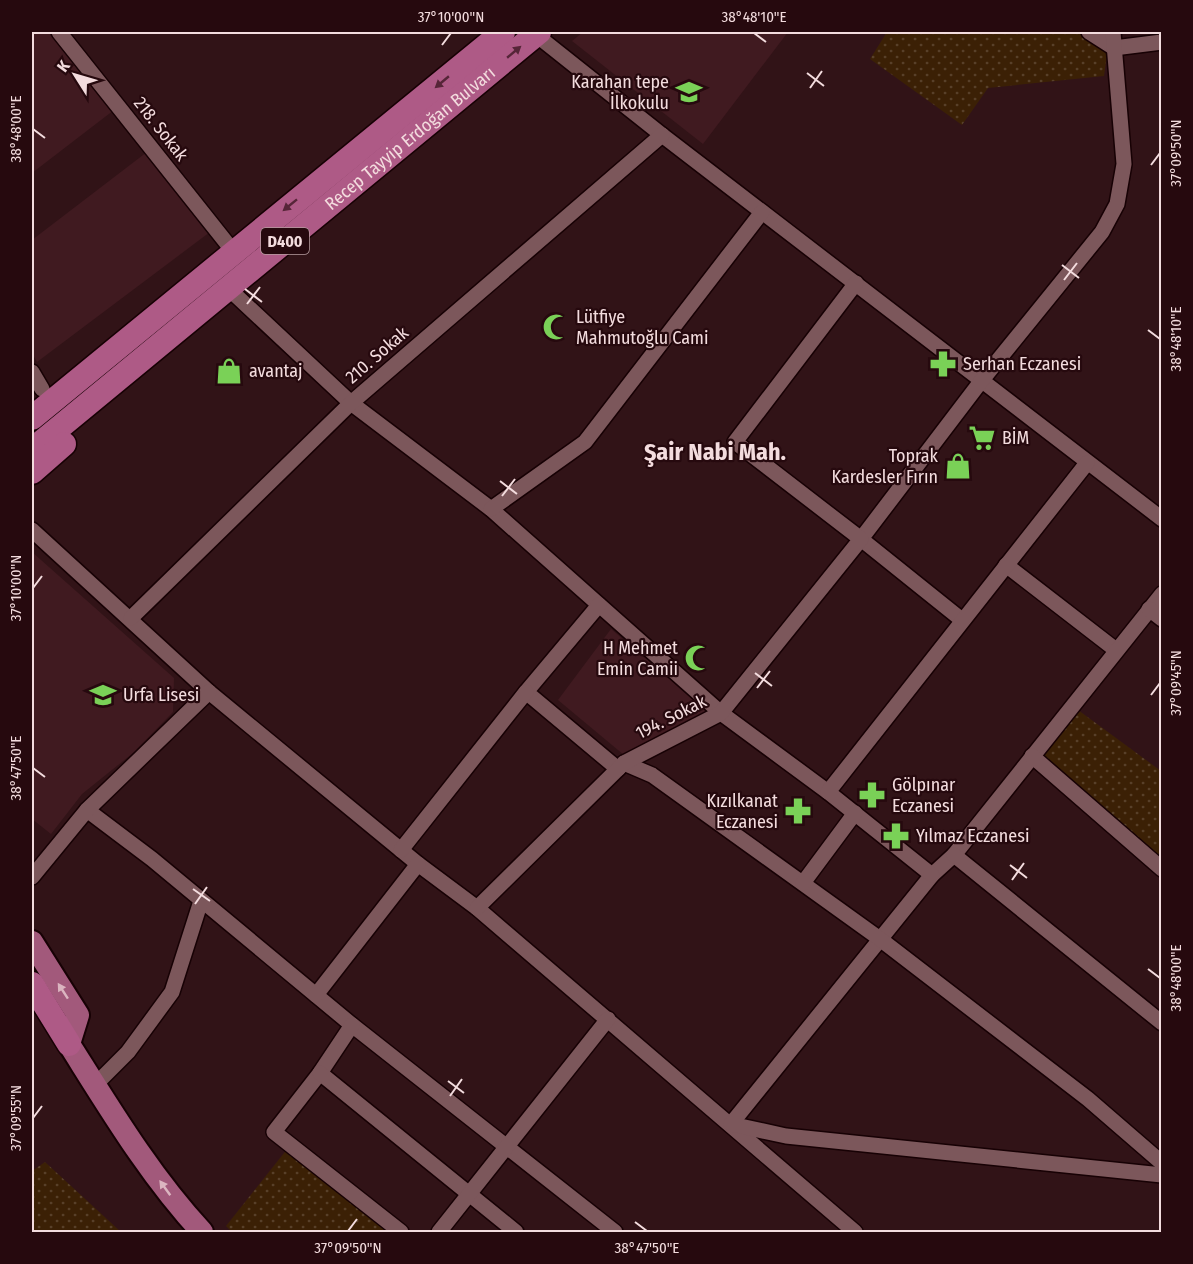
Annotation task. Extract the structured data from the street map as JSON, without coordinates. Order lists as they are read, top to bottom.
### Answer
{
  "streets": {
    "highway": ["Recep Tayyip Erdoğan Bulvarı", "D400"],
    "street": ["218. Sokak", "210. Sokak", "194. Sokak"]
  },
  "crossings": [
    ["218. Sokak", "Recep Tayyip Erdoğan Bulvarı"]
  ],
  "districts": ["Şair Nabi Mah."],
  "places": {
    "school or university": ["Karahan tepe İlkokulu", "Urfa Lisesi"],
    "mosque": ["Lütfiye Mahmutoğlu Cami", "H Mehmet Emin Camii"],
    "pharmacy": [
      "Serhan Eczanesi",
      "Gölpınar Eczanesi",
      "Kızılkanat Eczanesi",
      "Yılmaz Eczanesi"
    ],
    "shop": ["avantaj", "Toprak Kardesler Fırın"],
    "supermarket": ["BİM"]
  },
  "north": "top left",
  "coordinates": [
    "37°10'00\"N",
    "38°48'10\"E",
    "38°48'00\"E",
    "37°09'50\"N",
    "37°09'45\"N",
    "38°47'50\"E",
    "37°09'55\"N"
  ]
}
